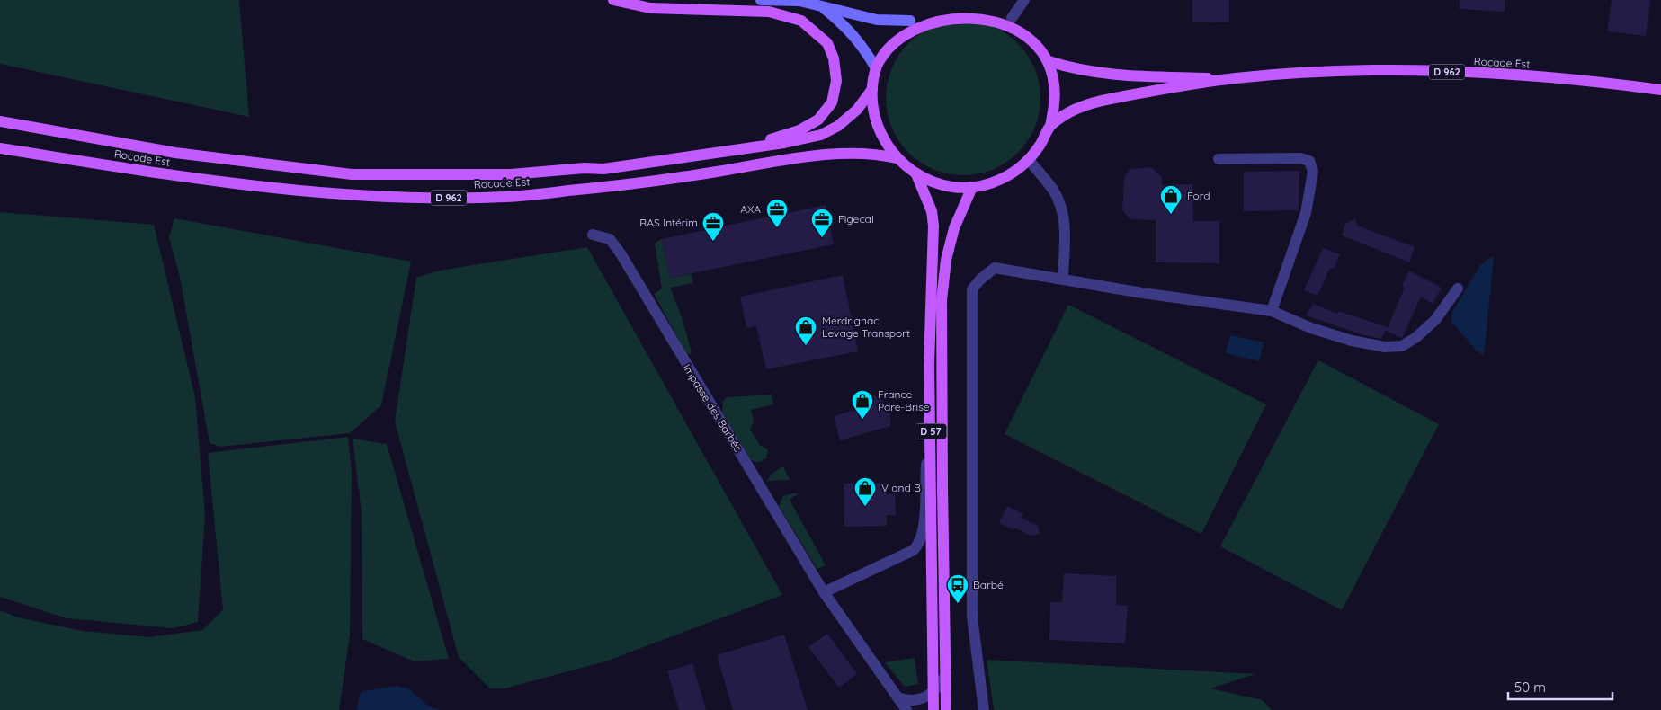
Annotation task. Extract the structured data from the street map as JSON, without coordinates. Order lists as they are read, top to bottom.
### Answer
{
  "streets": {
    "main road": ["Rocade Est", "D 962", "D 57"],
    "street": ["Impasse des Barbés"]
  },
  "crossings": [
    ["Rocade Est", "D 962"]
  ],
  "places": {
    "shop": [
      "Ford",
      "Merdrignac Levage Transport",
      "France Pare-Brise",
      "V and B"
    ],
    "office": ["AXA", "Figecal", "RAS Intérim"],
    "bus stop": ["Barbé"]
  },
  "scale_bar": "50 m"
}
